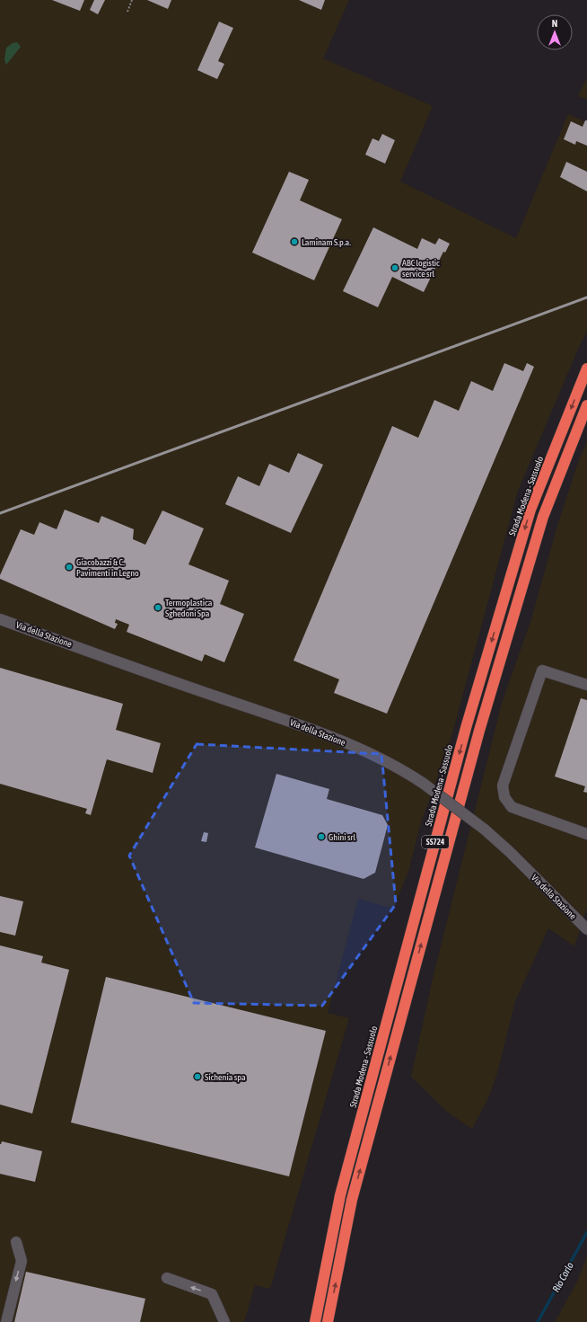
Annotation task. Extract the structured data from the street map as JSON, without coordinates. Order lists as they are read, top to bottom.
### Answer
{
  "streets": {
    "highway": ["Strada Modena - Sassuolo", "SS724"],
    "street": ["Via della Stazione"]
  },
  "water": ["Rio Corlo"],
  "places": [
    "Laminam S.p.a.",
    "ABC logistic service srl",
    "Giacobazzi & C. Pavimenti in Legno",
    "Termoplastica Sghedoni Spa",
    "Ghini srl",
    "Sichenia spa"
  ],
  "north": "top"
}
